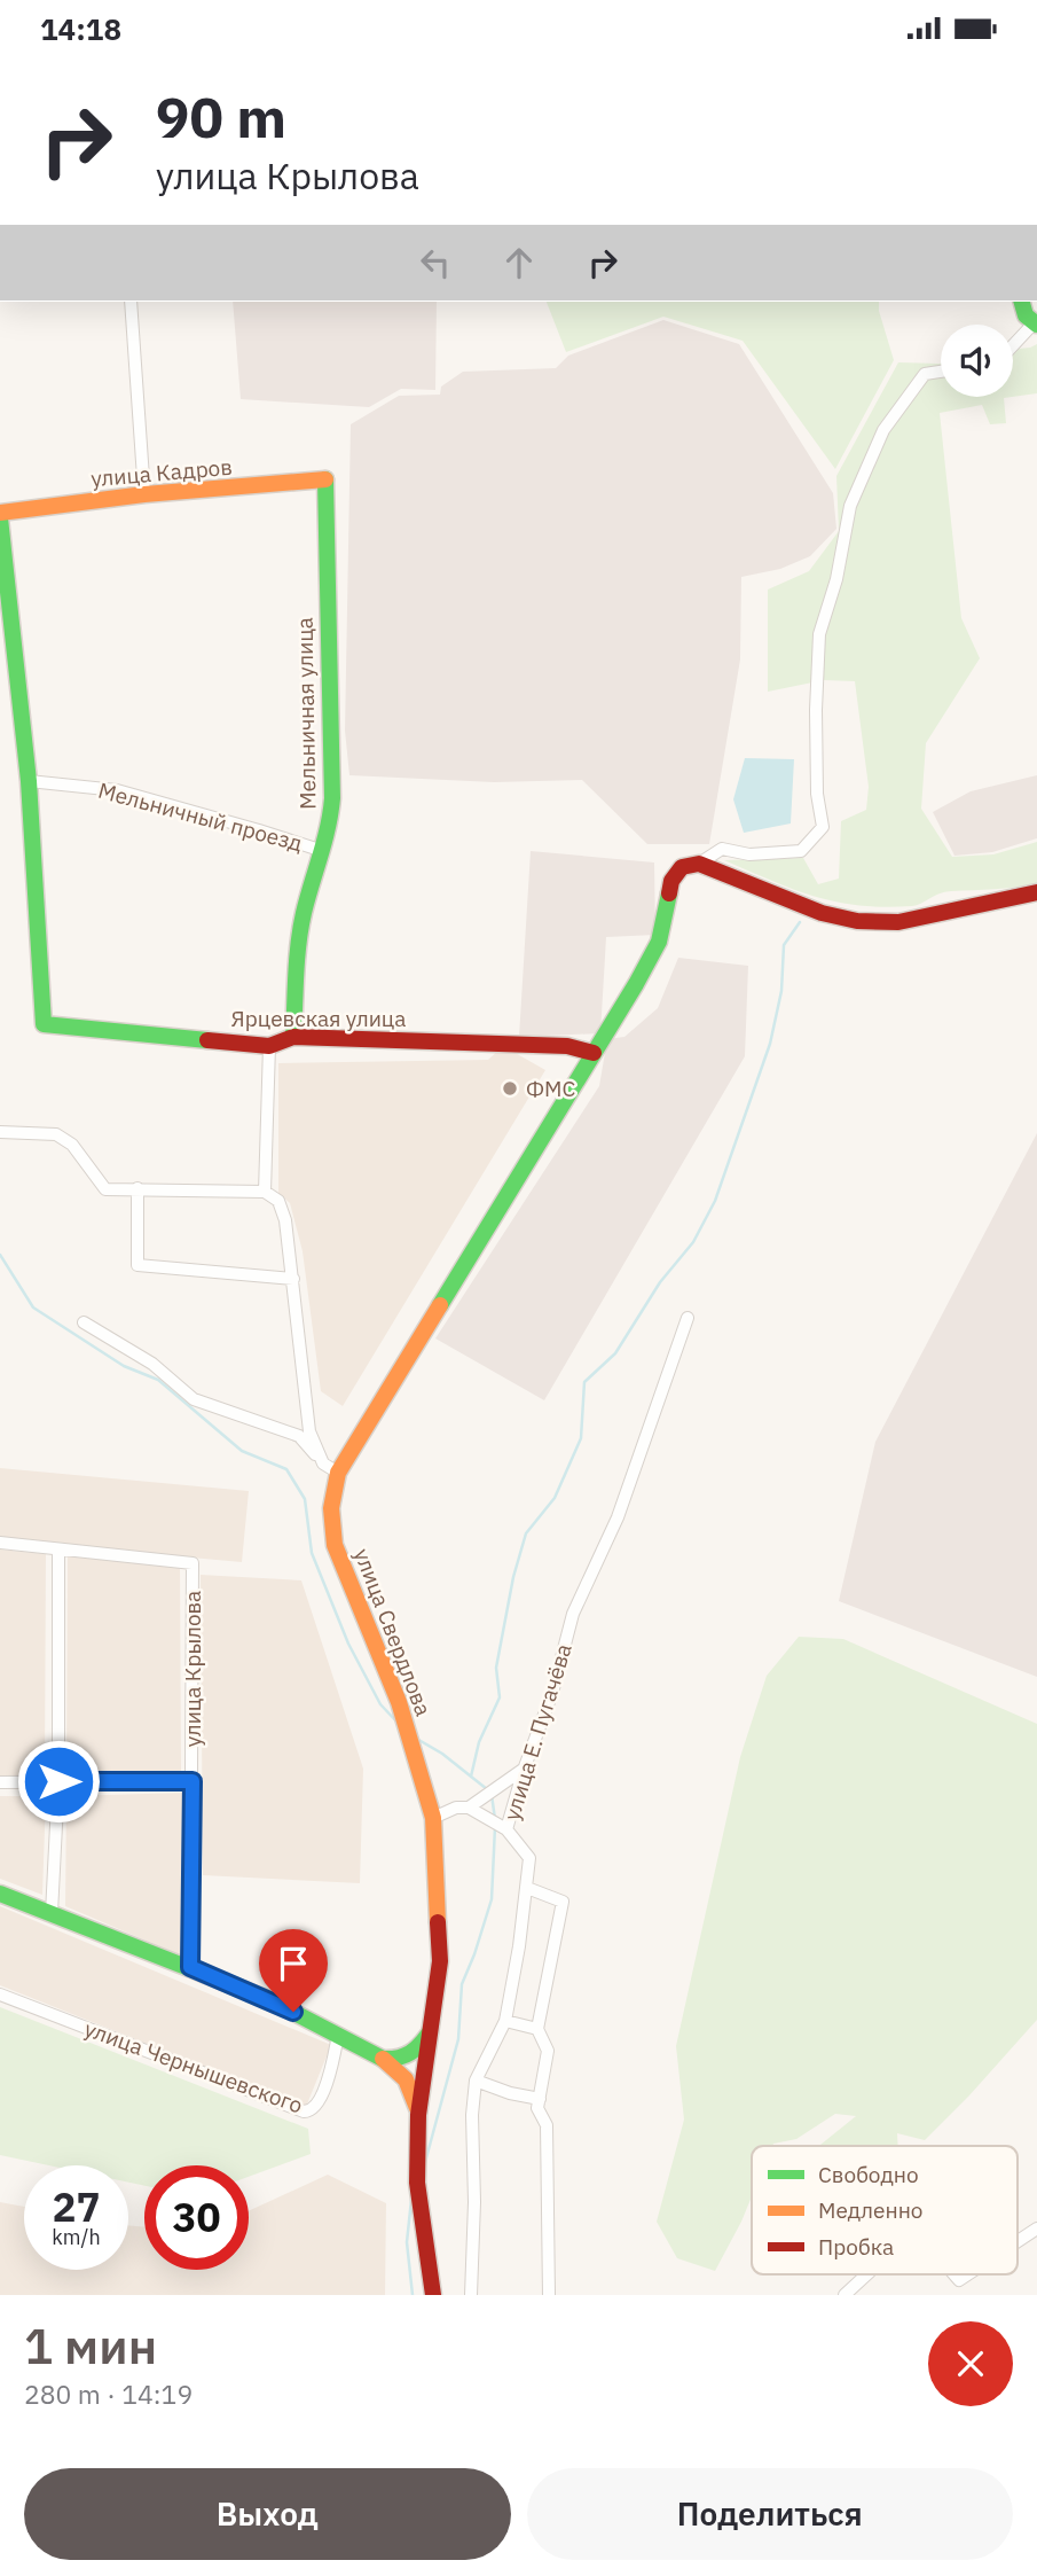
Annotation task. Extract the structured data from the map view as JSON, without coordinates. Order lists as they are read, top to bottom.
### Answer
{
  "streets": {
    "street": [
      "улица Кадров",
      "Мельничная улица",
      "Мельничный проезд",
      "Ярцевская улица",
      "улица Свердлова",
      "улица Крылова",
      "улица Е. Пугачёва",
      "улица Чернышевского"
    ]
  },
  "crossings": [
    ["улица Кадров", "Мельничная улица"],
    ["Мельничная улица", "Мельничный проезд"],
    ["Мельничная улица", "Ярцевская улица"],
    ["Мельничный проезд", "Ярцевская улица"],
    ["Ярцевская улица", "улица Свердлова"]
  ],
  "places": ["ФМС"],
  "legend": ["Свободно", "Медленно", "Пробка"],
  "page": {
    "status": "14:18",
    "turn": ["90 m", "улица Крылова"],
    "speed": "27 km/h",
    "limit": "30",
    "heading": ["1 мин", "280 m · 14:19"],
    "buttons": ["Выход", "Поделиться"]
  }
}
